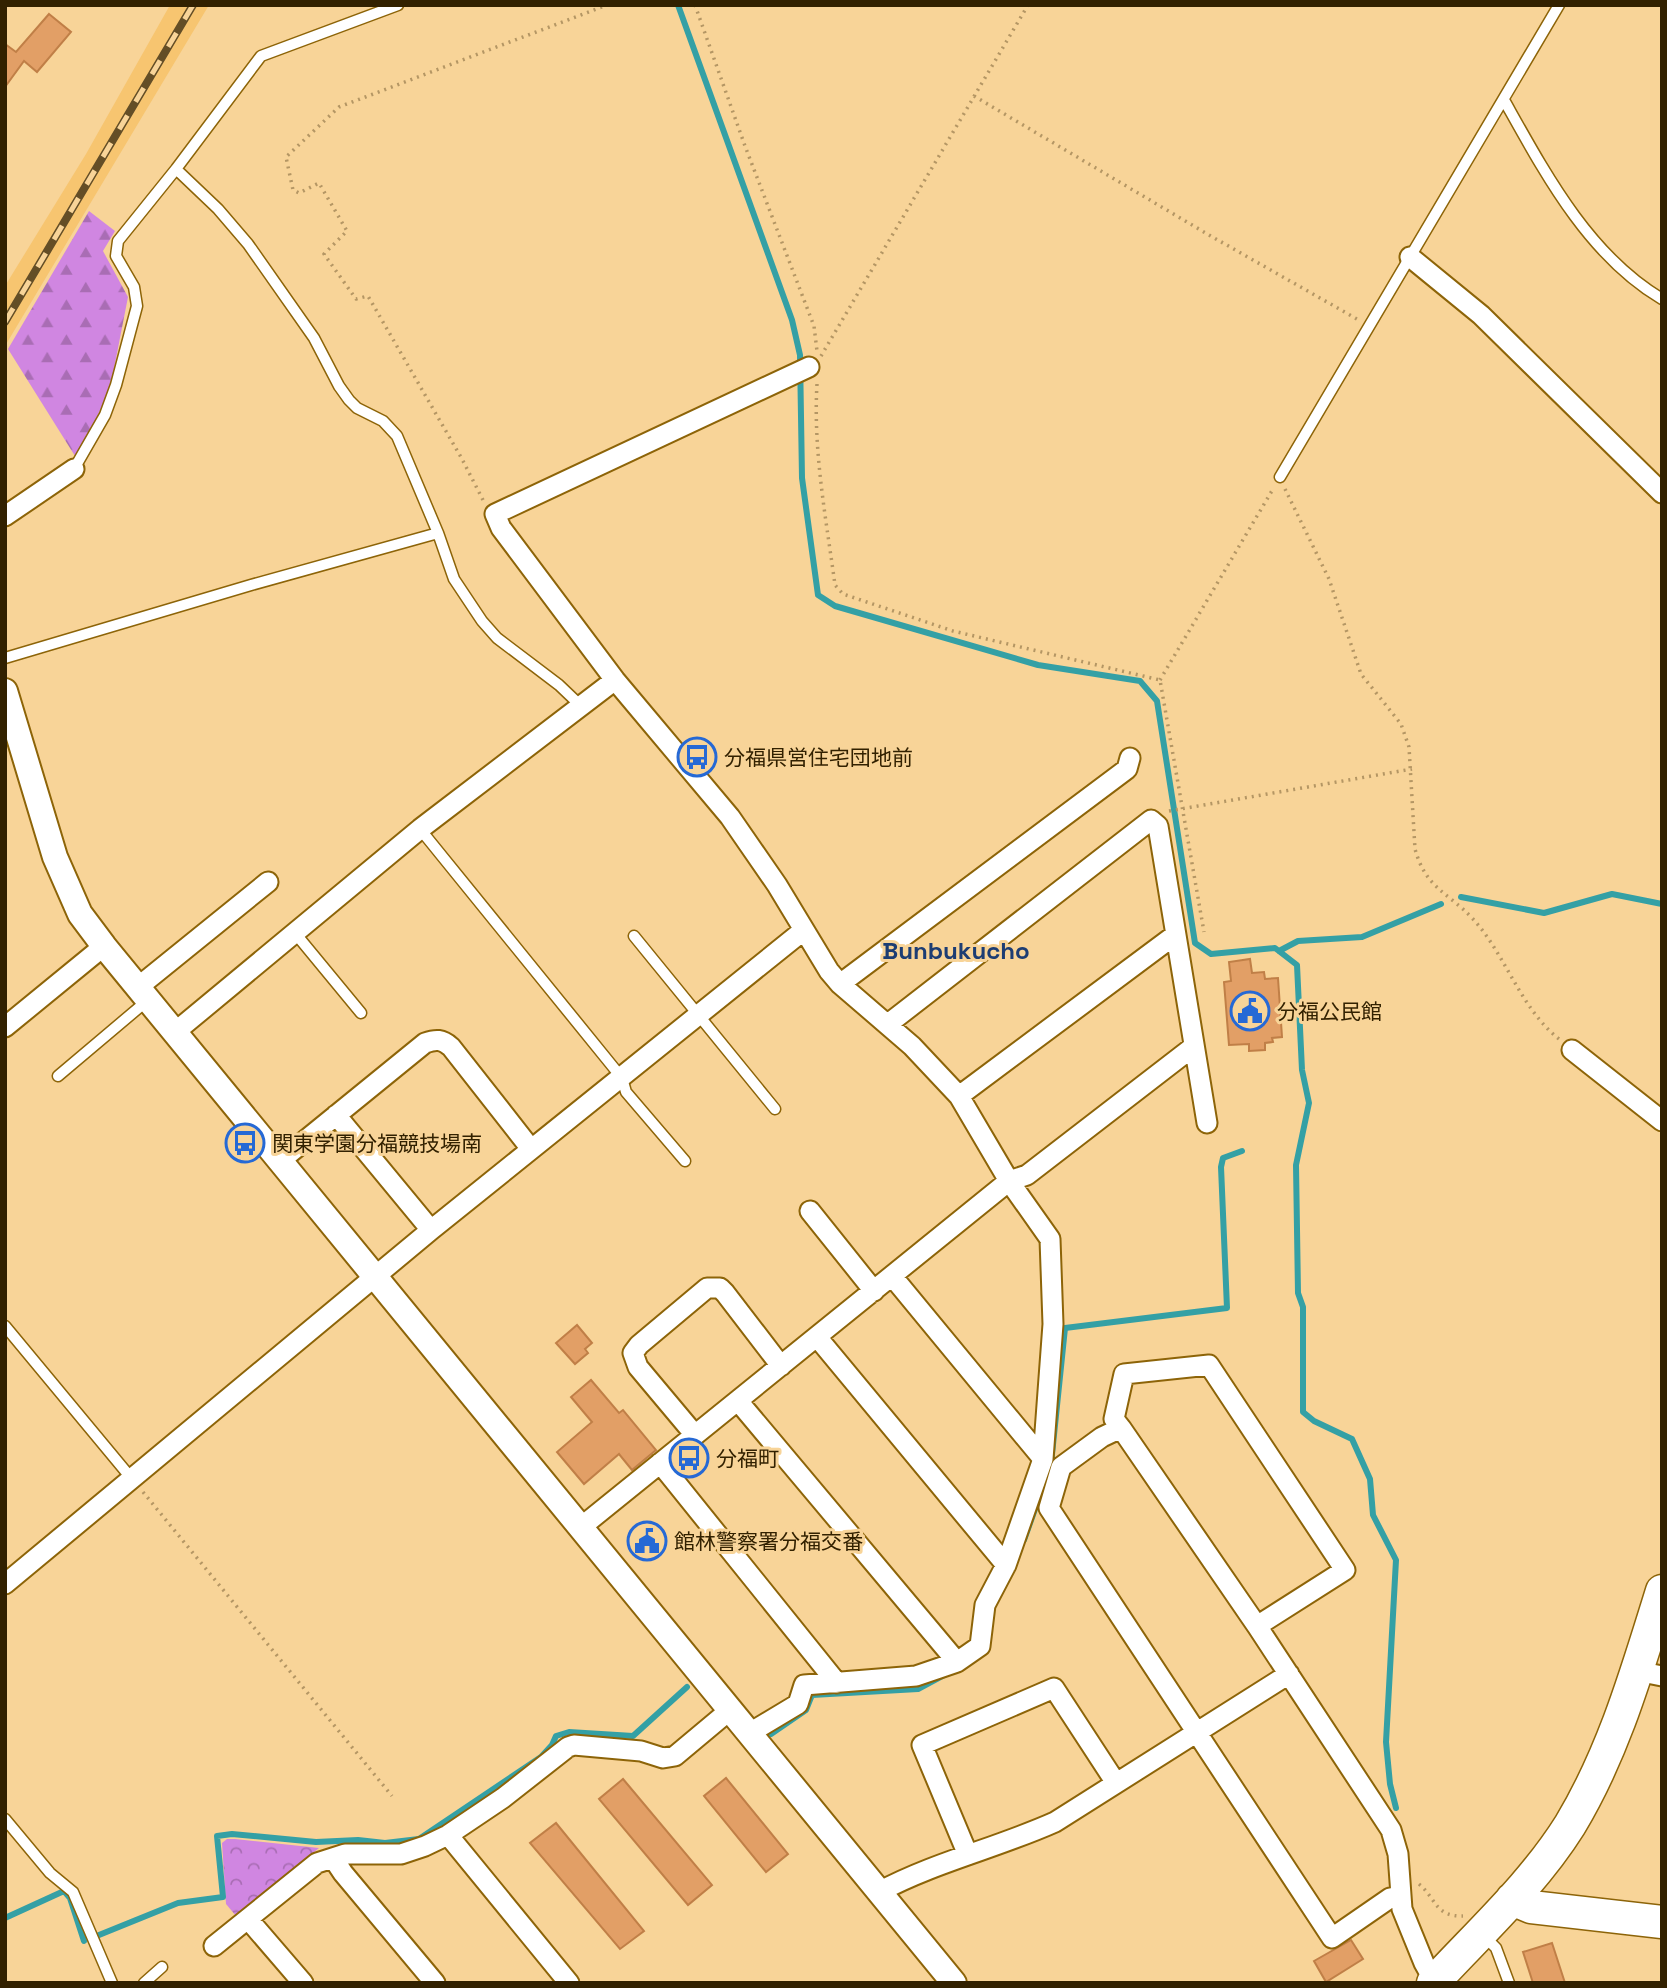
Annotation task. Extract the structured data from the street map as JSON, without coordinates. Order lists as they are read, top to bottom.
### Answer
{
  "districts": ["Bunbukucho"],
  "places": {
    "bus stop": ["分福県営住宅団地前", "関東学園分福競技場南", "分福町"],
    "public building": ["分福公民館", "館林警察署分福交番"]
  }
}
